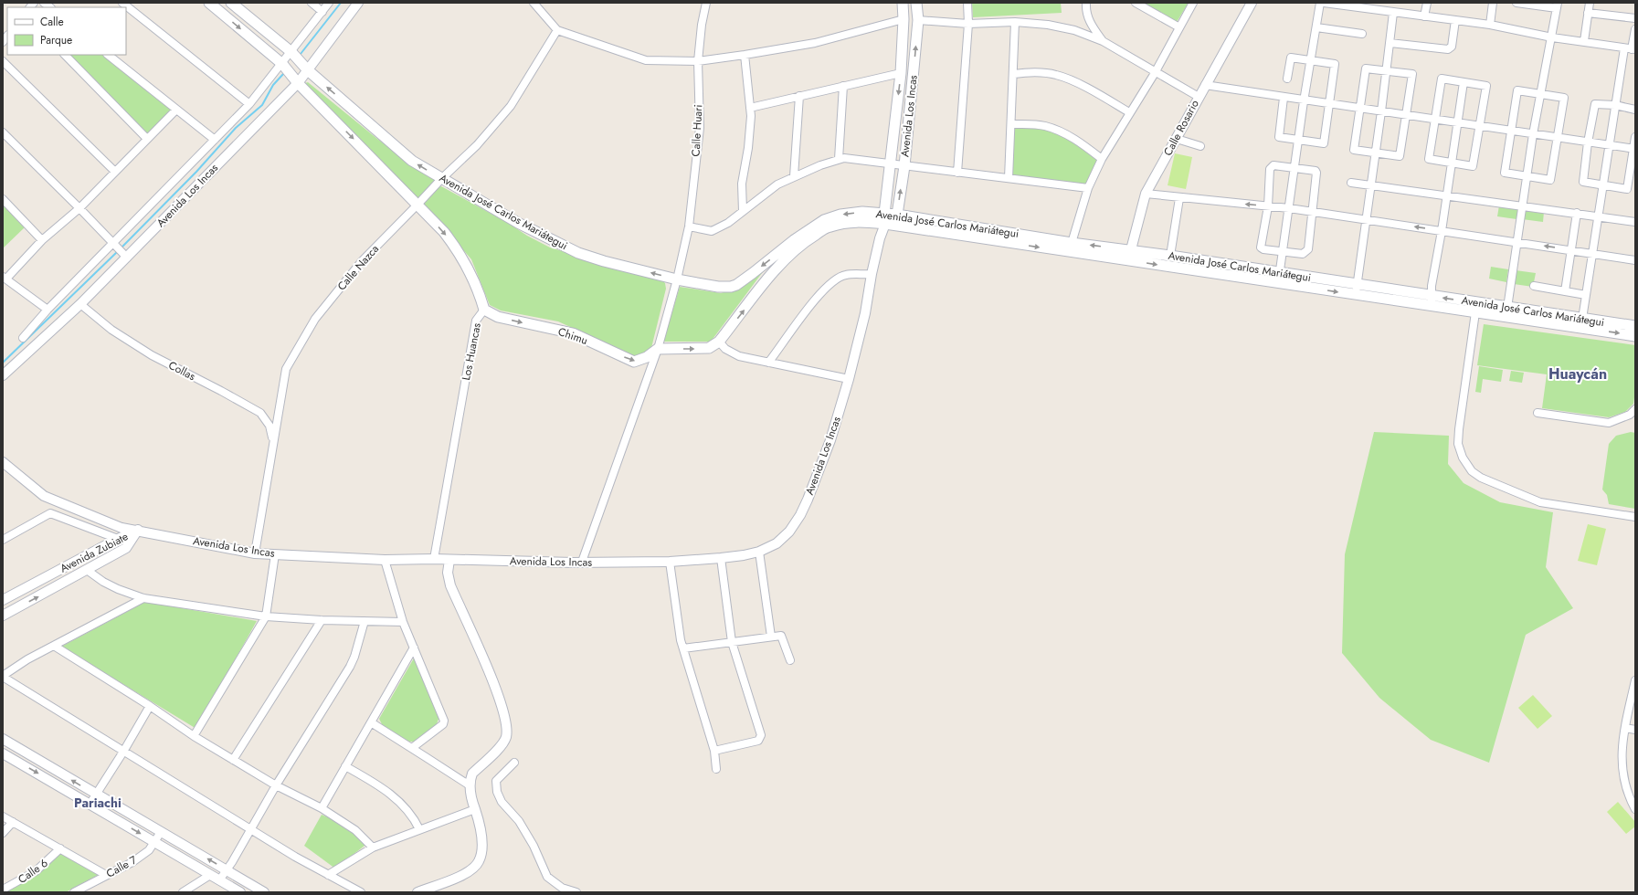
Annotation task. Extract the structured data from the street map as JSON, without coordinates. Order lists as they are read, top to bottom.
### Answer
{
  "streets": {
    "main road": [
      "Avenida Los Incas",
      "Avenida José Carlos Mariátegui",
      "Chimu",
      "Los Huancas"
    ],
    "street": [
      "Calle Rosario",
      "Calle Huari",
      "Calle Nazca",
      "Collas",
      "Avenida Zubiate",
      "Calle 7",
      "Calle 6"
    ]
  },
  "crossings": [
    ["Avenida Los Incas", "Calle Huari"],
    ["Avenida Los Incas", "Avenida José Carlos Mariátegui"],
    ["Avenida Los Incas", "Calle Nazca"],
    ["Avenida Los Incas", "Los Huancas"],
    ["Avenida Los Incas", "Collas"],
    ["Avenida Los Incas", "Avenida Zubiate"],
    ["Calle Rosario", "Avenida José Carlos Mariátegui"],
    ["Calle Huari", "Avenida José Carlos Mariátegui"],
    ["Calle Huari", "Chimu"],
    ["Avenida José Carlos Mariátegui", "Calle Nazca"],
    ["Calle Nazca", "Los Huancas"],
    ["Calle Nazca", "Collas"],
    ["Chimu", "Los Huancas"]
  ],
  "one_way": ["Chimu", "Los Huancas"],
  "districts": ["Huaycán", "Pariachi"],
  "legend": ["Calle", "Parque"]
}
